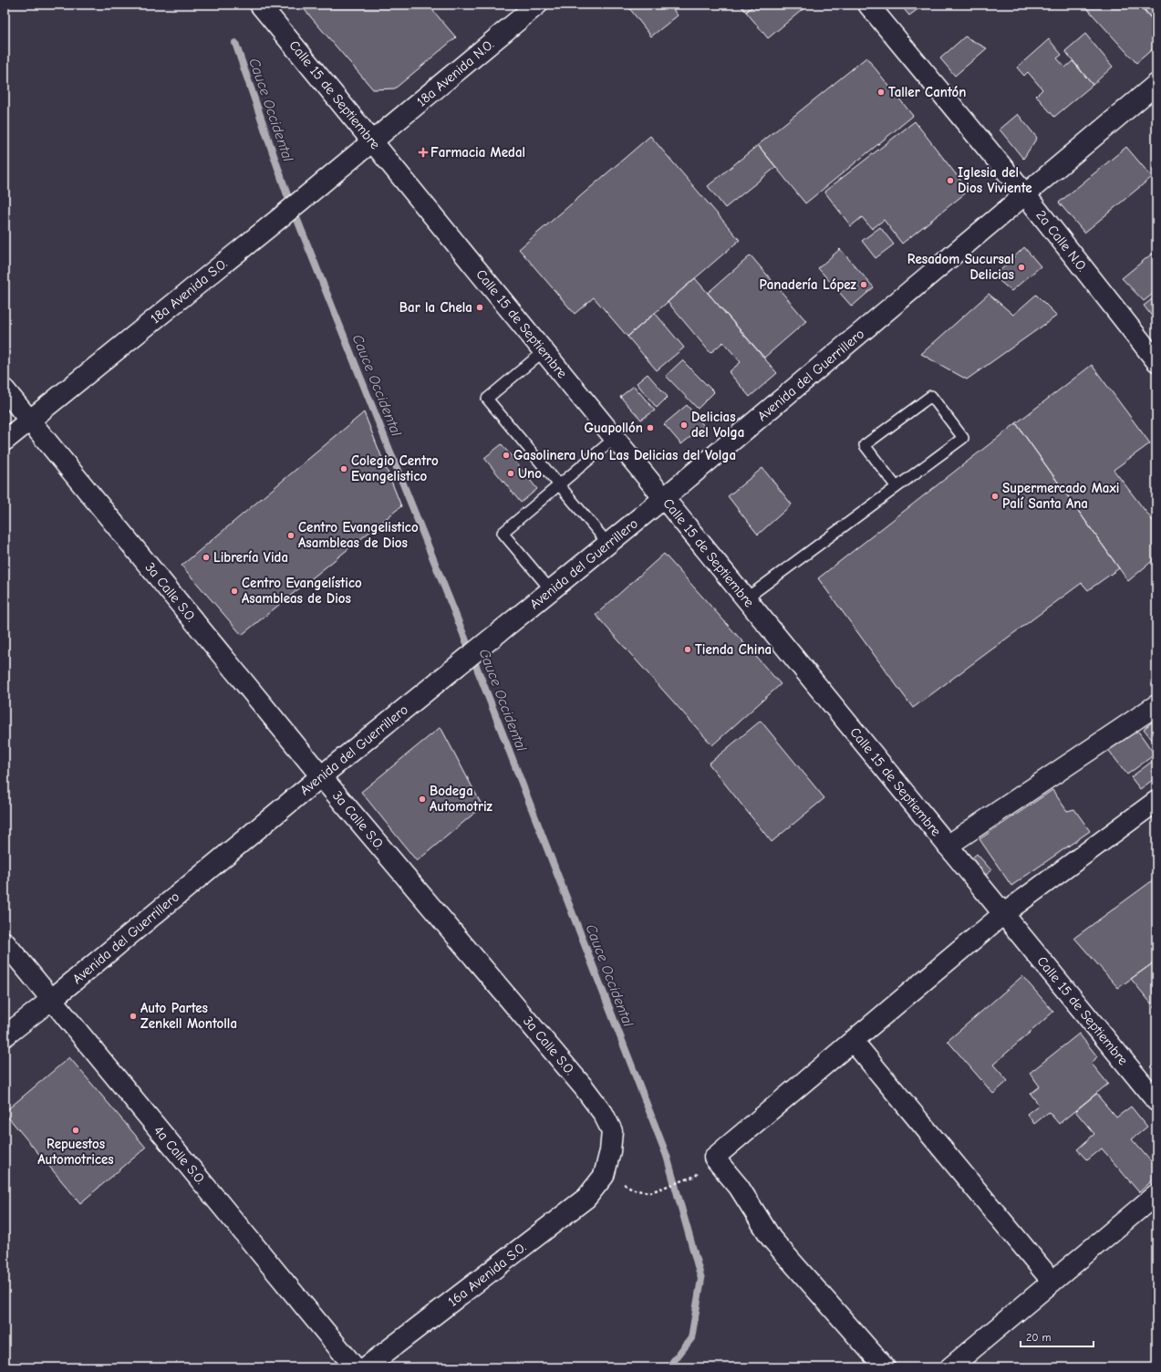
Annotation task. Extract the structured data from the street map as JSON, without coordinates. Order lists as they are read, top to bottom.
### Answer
{
  "streets": {
    "street": [
      "18a Avenida N.O.",
      "Calle 15 de Septiembre",
      "2a Calle N.O.",
      "18a Avenida S.O.",
      "Avenida del Guerrillero",
      "3a Calle S.O.",
      "4a Calle S.O.",
      "16a Avenida S.O."
    ]
  },
  "crossings": [
    ["18a Avenida N.O.", "Calle 15 de Septiembre"],
    ["18a Avenida N.O.", "18a Avenida S.O."],
    ["Calle 15 de Septiembre", "18a Avenida S.O."],
    ["Calle 15 de Septiembre", "Avenida del Guerrillero"],
    ["2a Calle N.O.", "Avenida del Guerrillero"],
    ["18a Avenida S.O.", "3a Calle S.O."],
    ["Avenida del Guerrillero", "3a Calle S.O."],
    ["Avenida del Guerrillero", "4a Calle S.O."],
    ["3a Calle S.O.", "16a Avenida S.O."]
  ],
  "water": ["Cauce Occidental"],
  "places": {
    "other": [
      "Taller Cantón",
      "Iglesia del Dios Viviente",
      "Resadom Sucursal Delicias",
      "Panadería López",
      "Bar la Chela",
      "Delicias del Volga",
      "Guapollón",
      "Gasolinera Uno Las Delicias del Volga",
      "Colegio Centro Evangelistico",
      "Uno",
      "Supermercado Maxi Palí Santa Ana",
      "Centro Evangelistico Asambleas de Dios",
      "Librería Vida",
      "Centro Evangelístico Asambleas de Dios",
      "Tienda China",
      "Bodega Automotriz",
      "Auto Partes Zenkell Montolla",
      "Repuestos Automotrices"
    ],
    "health": ["Farmacia Medal"]
  },
  "scale_bar": "20 m"
}
